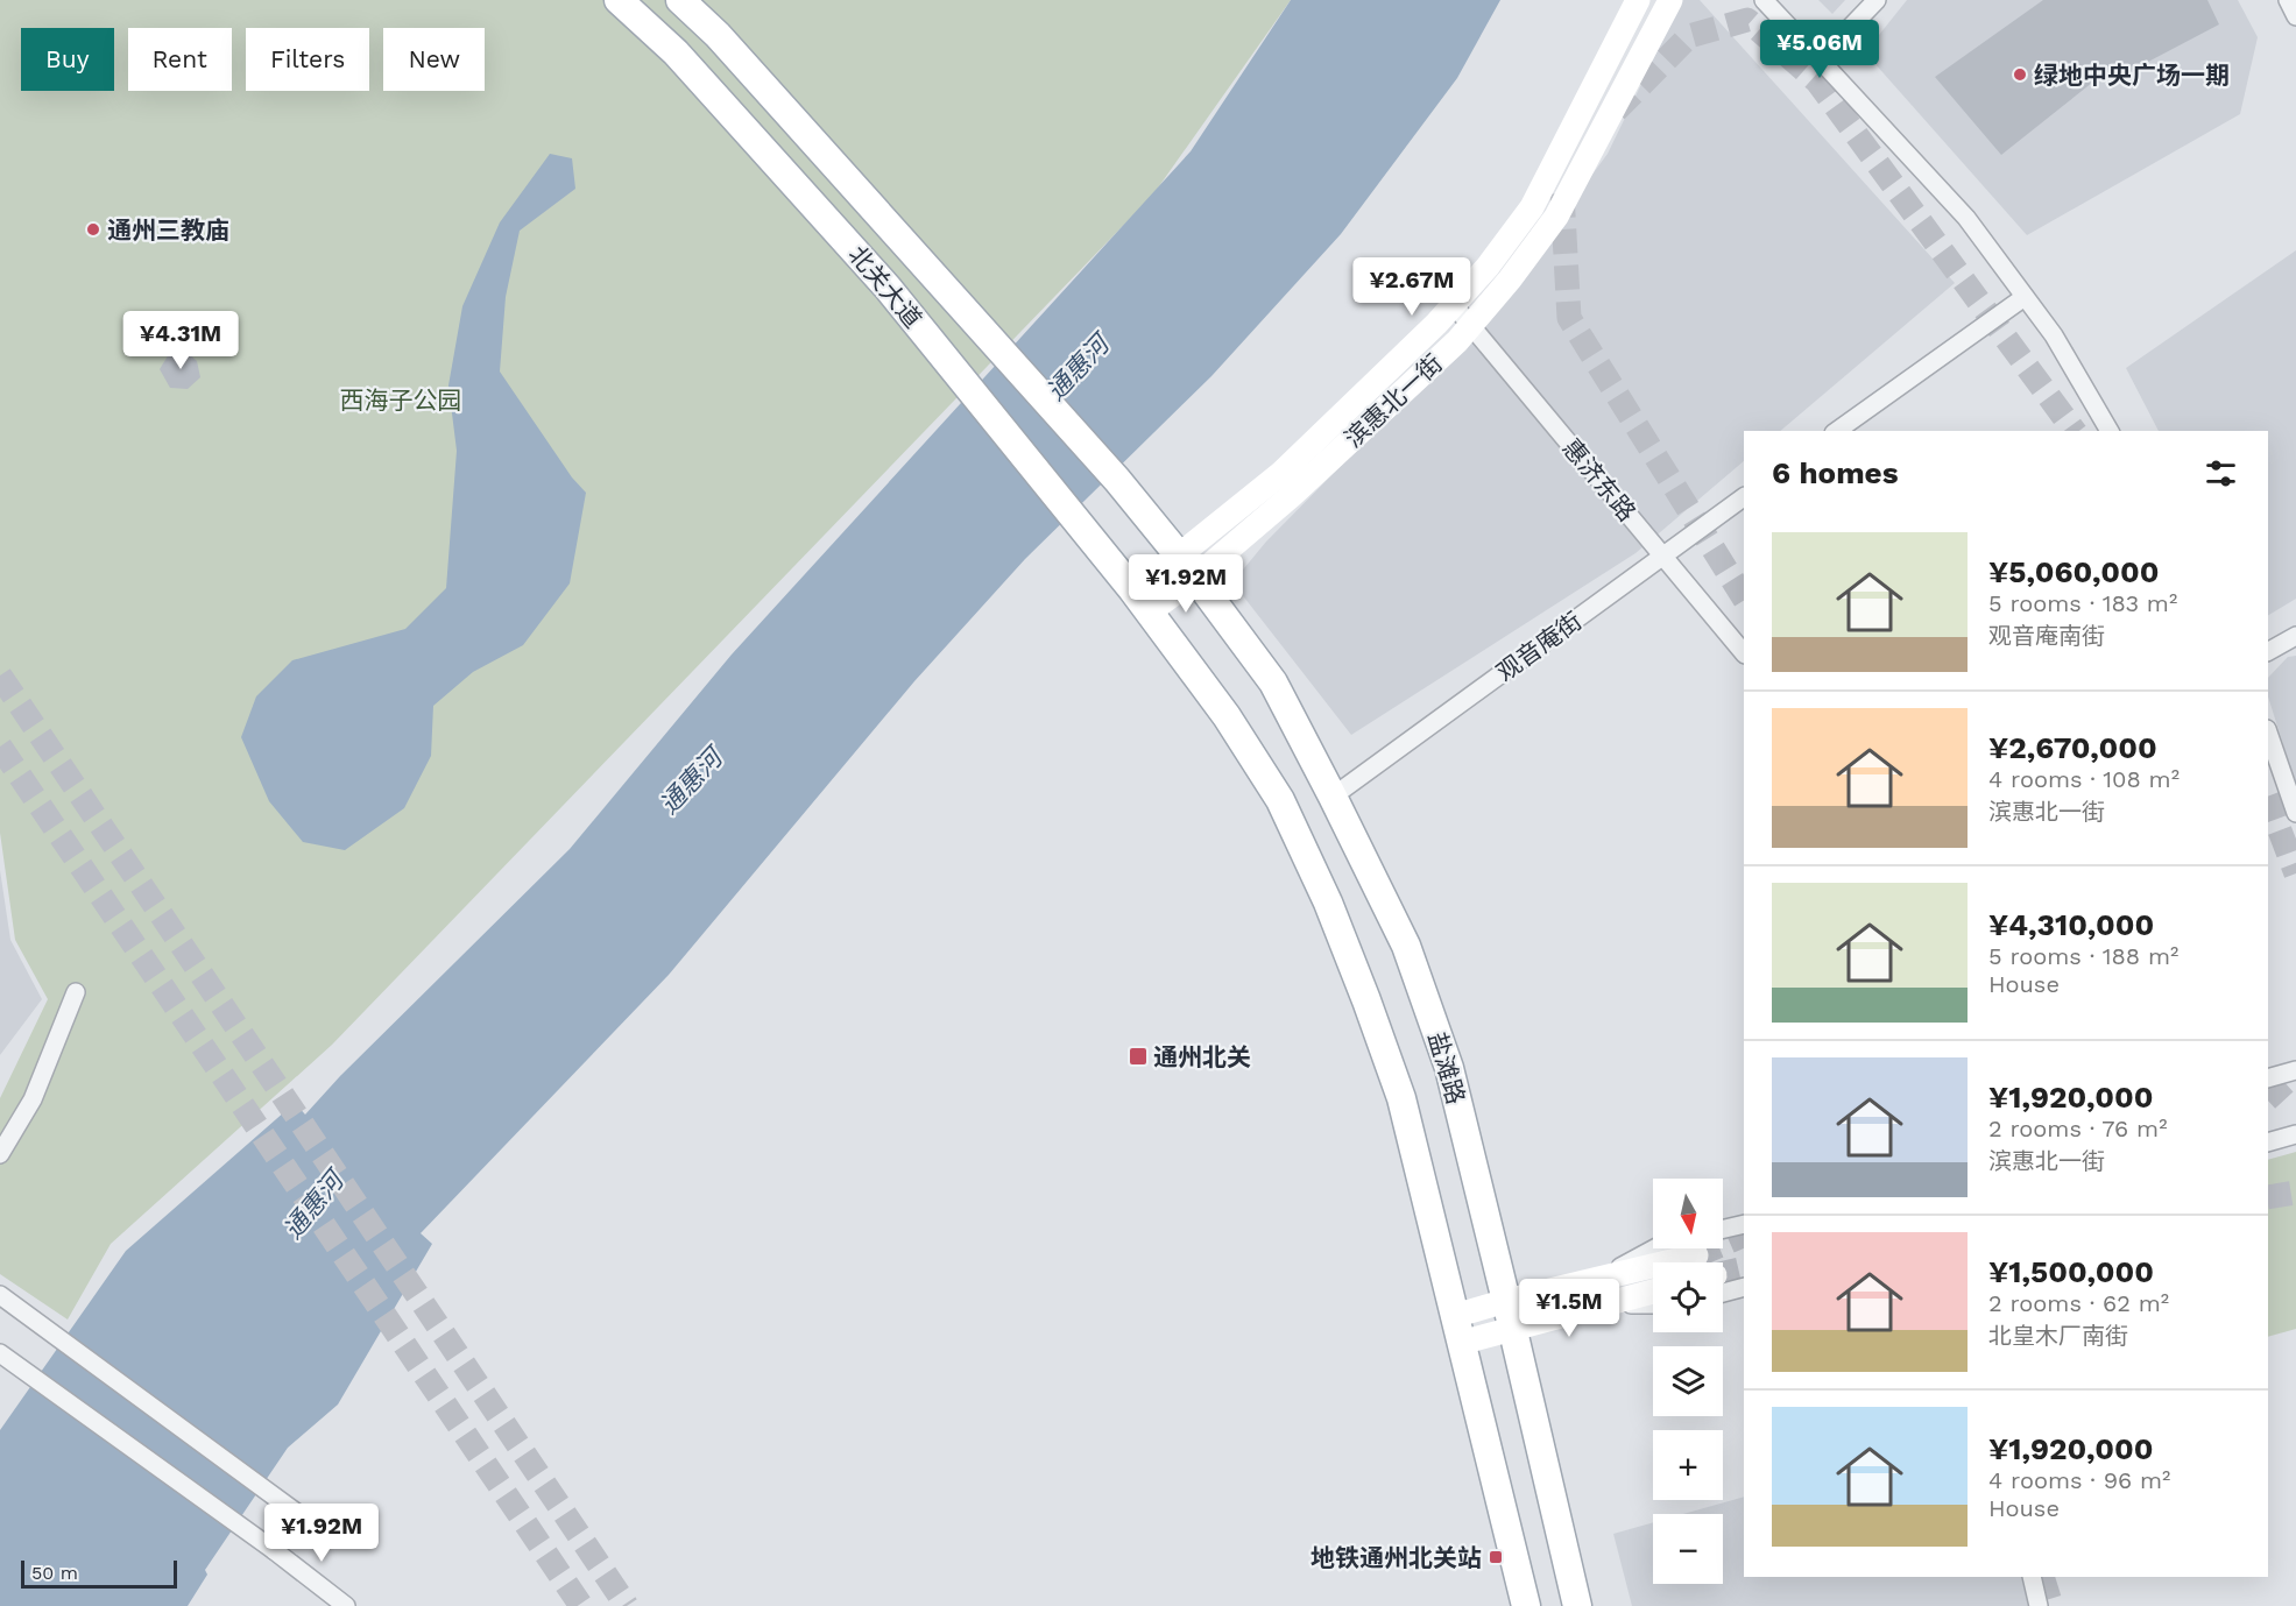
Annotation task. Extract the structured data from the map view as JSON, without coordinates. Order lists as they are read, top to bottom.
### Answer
{
  "streets": {
    "main road": ["北关大道", "盐滩路"],
    "street": ["滨惠北一街", "惠济东路", "观音庵街"]
  },
  "crossings": [
    ["北关大道", "滨惠北一街"],
    ["北关大道", "盐滩路"],
    ["滨惠北一街", "惠济东路"],
    ["滨惠北一街", "盐滩路"],
    ["惠济东路", "观音庵街"],
    ["观音庵街", "盐滩路"]
  ],
  "water": ["通惠河"],
  "parks": ["西海子公园"],
  "places": {
    "other": ["绿地中央广场一期", "通州三教庙"],
    "transit": ["通州北关", "地铁通州北关站"]
  },
  "scale_bar": "50 m",
  "north": "bottom",
  "page": {
    "price": [
      "¥5.06M",
      "¥2.67M",
      "¥4.31M",
      "¥1.92M",
      "¥1.5M",
      "¥1.92M"
    ],
    "chip": [
      "Buy",
      "Rent",
      "Filters",
      "New"
    ],
    "heading": "6 homes",
    "list": [
      {
        "name": "¥5,060,000",
        "note": "5 rooms · 183 m² · 观音庵南街"
      },
      {
        "name": "¥2,670,000",
        "note": "4 rooms · 108 m² · 滨惠北一街"
      },
      {
        "name": "¥4,310,000",
        "note": "5 rooms · 188 m² · House"
      },
      {
        "name": "¥1,920,000",
        "note": "2 rooms · 76 m² · 滨惠北一街"
      },
      {
        "name": "¥1,500,000",
        "note": "2 rooms · 62 m² · 北皇木厂南街"
      },
      {
        "name": "¥1,920,000",
        "note": "4 rooms · 96 m² · House"
      }
    ],
    "map_buttons": ["+", "−"],
    "scale": "50 m"
  }
}
